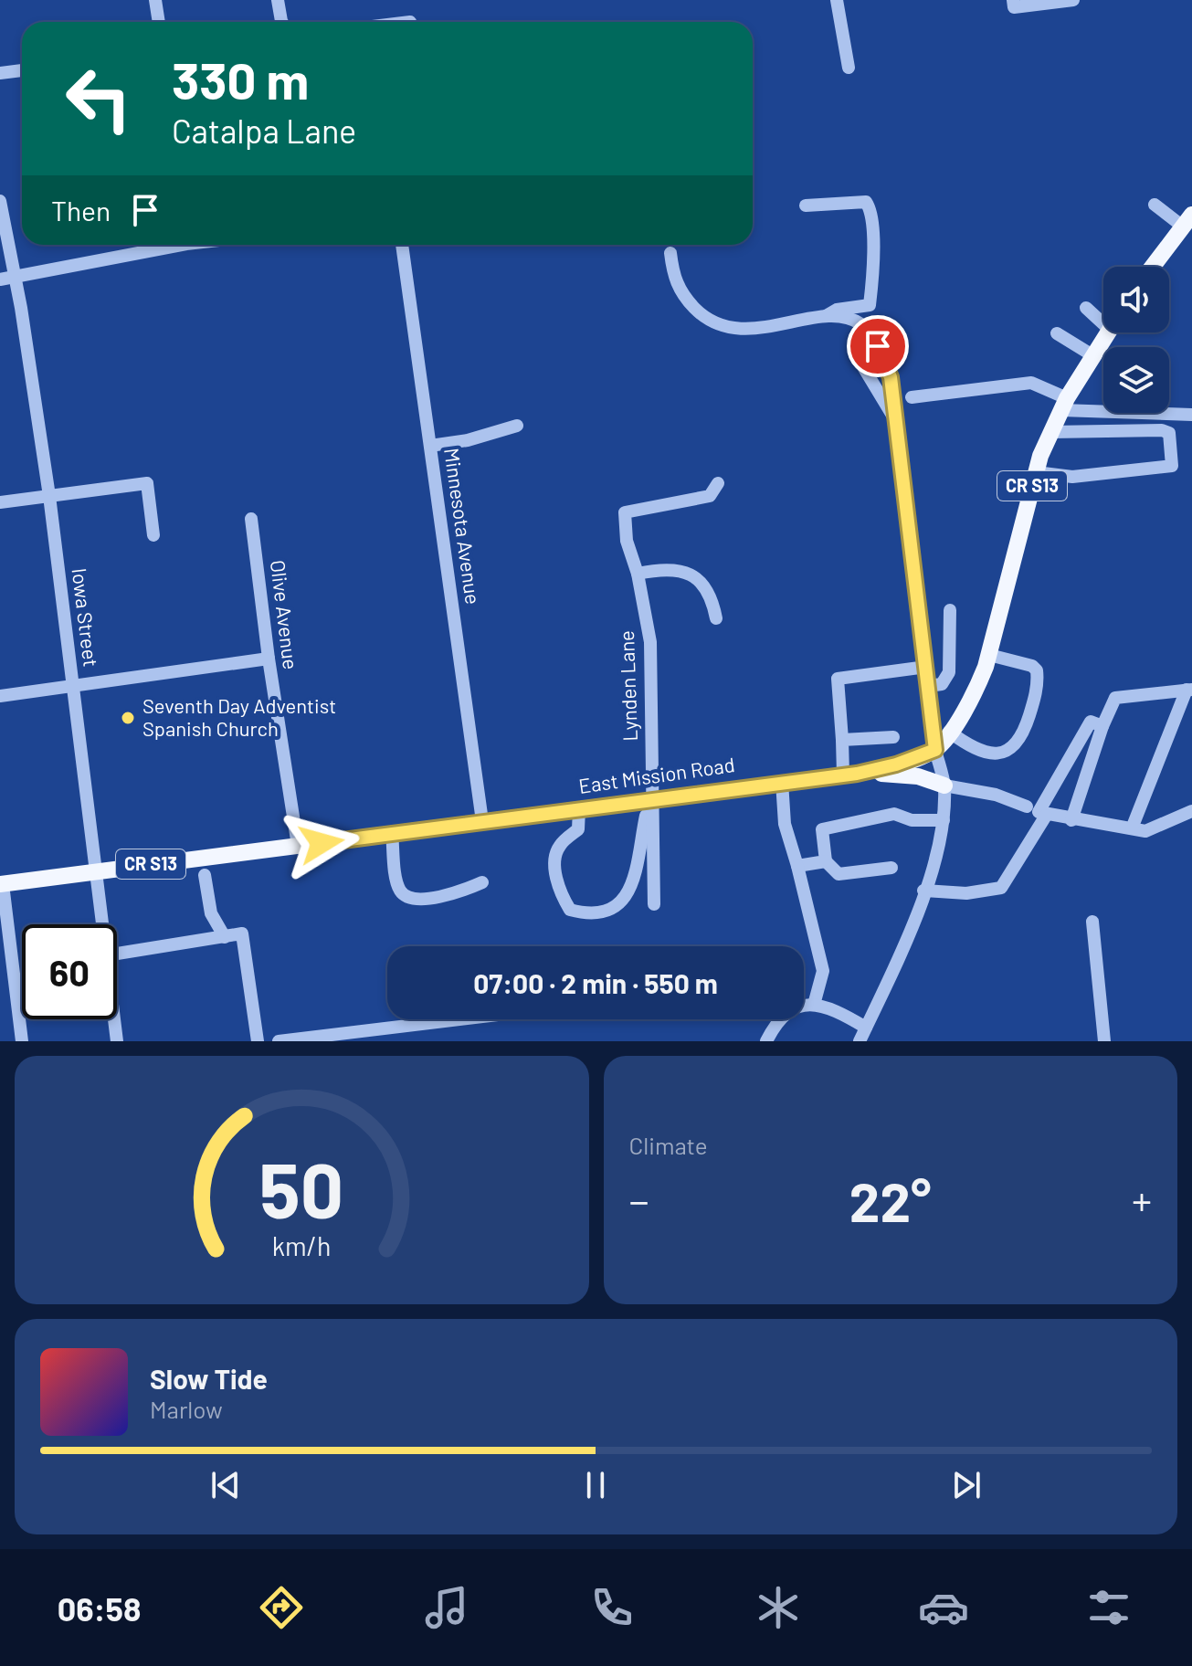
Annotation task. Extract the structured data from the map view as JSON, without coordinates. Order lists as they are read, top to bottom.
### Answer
{
  "streets": {
    "main road": ["CR S13", "East Mission Road"],
    "street": [
      "Minnesota Avenue",
      "Olive Avenue",
      "Iowa Street",
      "Lynden Lane"
    ]
  },
  "crossings": [
    ["CR S13", "East Mission Road"],
    ["Minnesota Avenue", "East Mission Road"],
    ["Olive Avenue", "East Mission Road"],
    ["Iowa Street", "East Mission Road"],
    ["Lynden Lane", "East Mission Road"]
  ],
  "places": ["Seventh Day Adventist Spanish Church"],
  "page": {
    "turn": ["330 m", "Catalpa Lane"],
    "then": "Then",
    "limit": "60",
    "trip": "07:00 · 2 min · 550 m",
    "tile": "Climate",
    "heat": ["−", "22°", "+"],
    "song": ["Slow Tide", "Marlow"],
    "tabs": "06:58",
    "gauge": ["50", "km/h"]
  }
}
